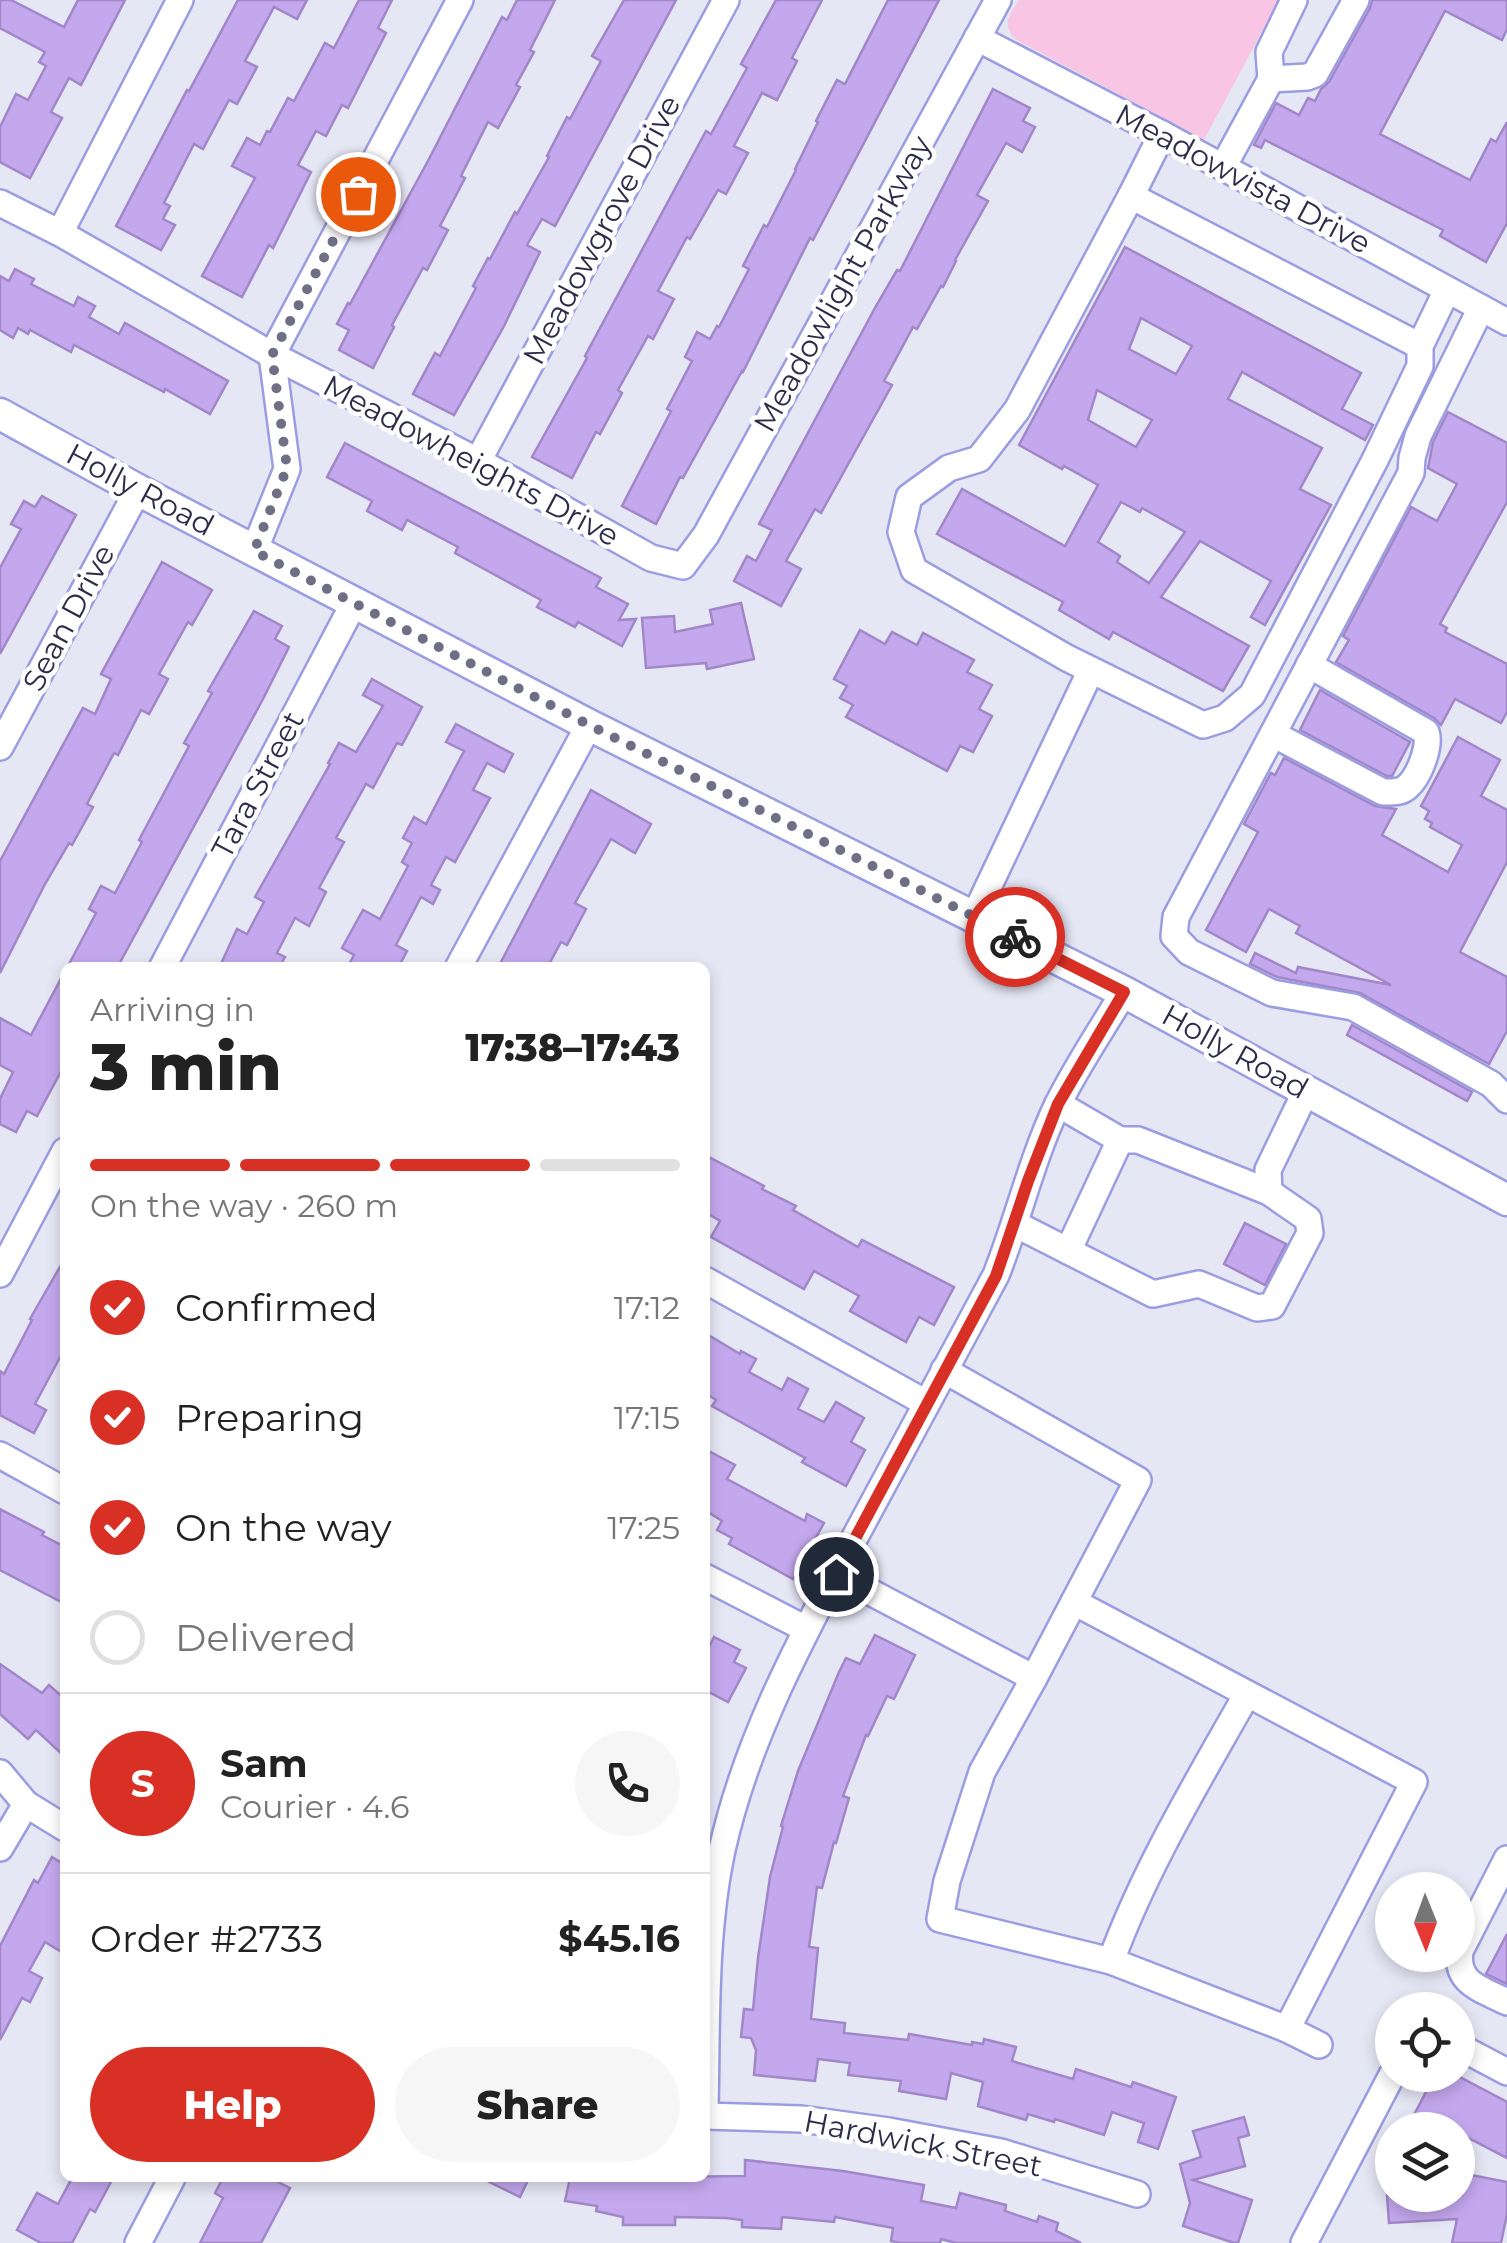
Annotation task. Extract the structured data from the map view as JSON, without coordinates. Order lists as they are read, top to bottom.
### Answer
{
  "streets": {
    "main road": ["Holly Road"],
    "street": [
      "Meadowvista Drive",
      "Meadowgrove Drive",
      "Meadowlight Parkway",
      "Meadowheights Drive",
      "Sean Drive",
      "Tara Street",
      "Hardwick Street"
    ]
  },
  "crossings": [
    ["Meadowvista Drive", "Meadowlight Parkway"],
    ["Meadowgrove Drive", "Meadowheights Drive"],
    ["Meadowlight Parkway", "Meadowheights Drive"],
    ["Holly Road", "Sean Drive"],
    ["Holly Road", "Tara Street"]
  ],
  "north": "bottom",
  "page": {
    "heading": ["3 min", "Arriving in", "17:38–17:43"],
    "panel": [
      "Sam",
      "Courier · 4.6",
      "Order #2733",
      "$45.16"
    ],
    "bar": "On the way · 260 m",
    "list": [
      ["Confirmed", "17:12"],
      ["Preparing", "17:15"],
      ["On the way", "17:25"],
      "Delivered"
    ],
    "round": "S",
    "buttons": ["Help", "Share"]
  }
}
